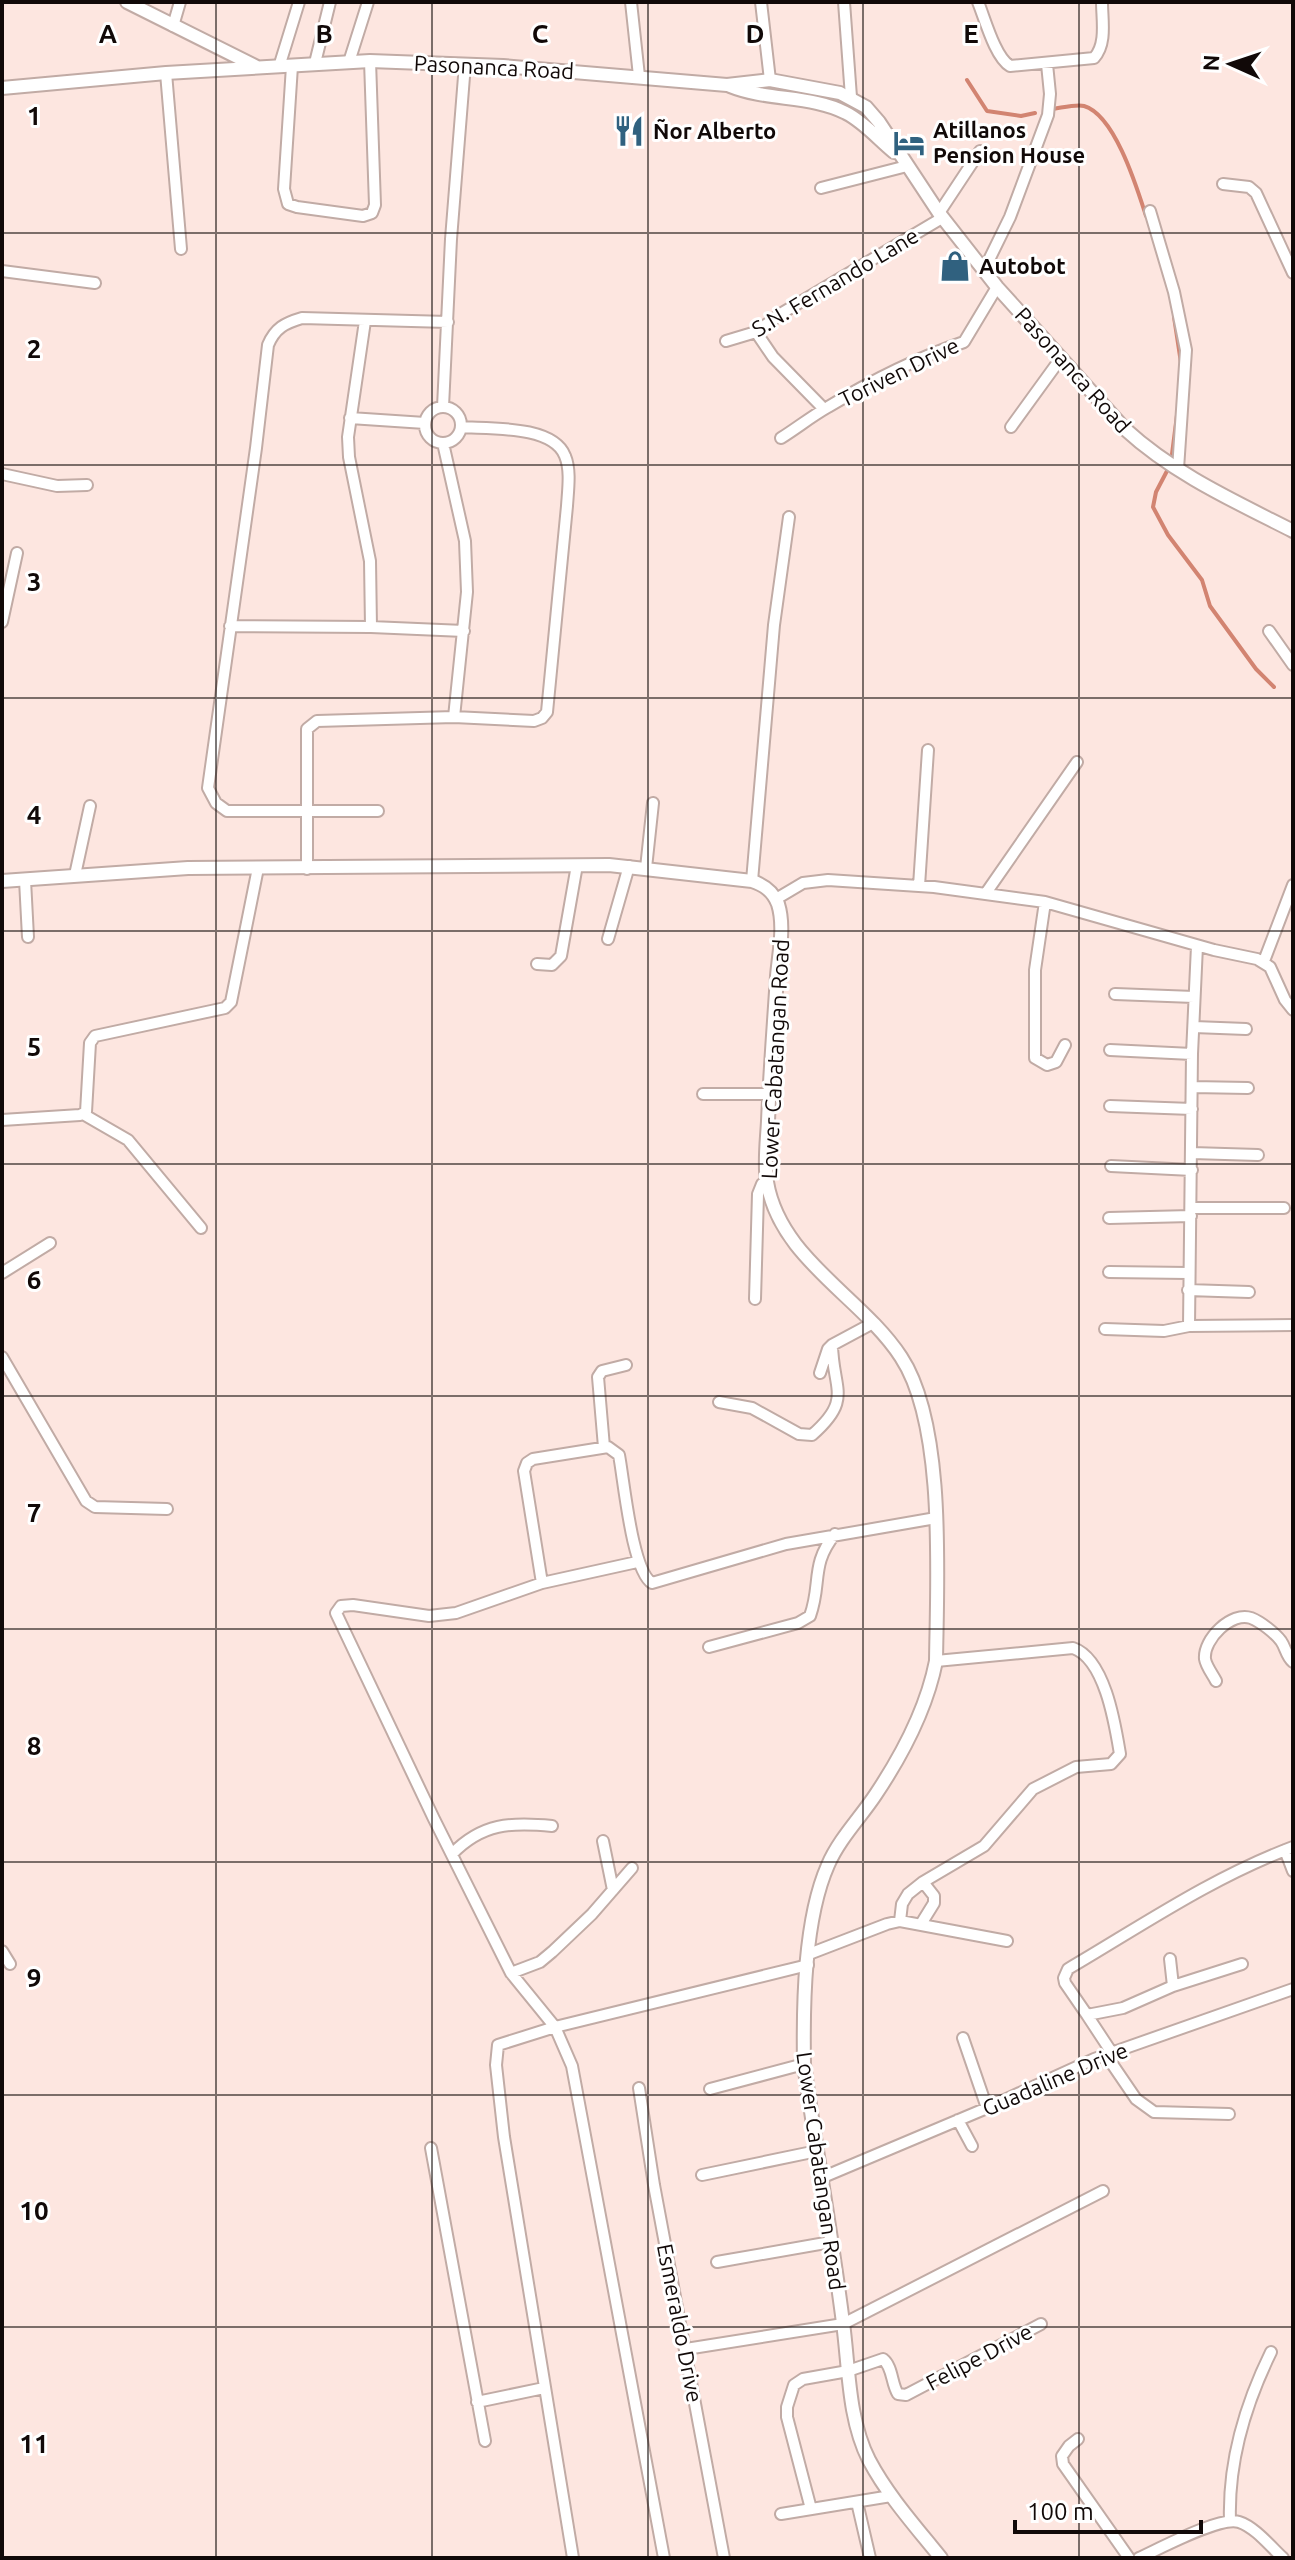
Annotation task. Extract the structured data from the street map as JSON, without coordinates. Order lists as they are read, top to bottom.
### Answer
{
  "streets": {
    "street": [
      "Pasonanca Road",
      "S.N. Fernando Lane",
      "Toriven Drive",
      "Lower Cabatangan Road",
      "Guadaline Drive",
      "Esmeraldo Drive",
      "Felipe Drive"
    ]
  },
  "crossings": [
    ["Pasonanca Road", "S.N. Fernando Lane"],
    ["Pasonanca Road", "Toriven Drive"],
    ["Lower Cabatangan Road", "Guadaline Drive"],
    ["Lower Cabatangan Road", "Felipe Drive"]
  ],
  "places": {
    "restaurant": ["Ñor Alberto"],
    "hotel": ["Atillanos Pension House"],
    "shop": ["Autobot"]
  },
  "scale_bar": "100 m",
  "north": "left",
  "grid": {
    "columns": [
      "A",
      "B",
      "C",
      "D",
      "E"
    ],
    "rows": [
      "1",
      "2",
      "3",
      "4",
      "5",
      "6",
      "7",
      "8",
      "9",
      "10",
      "11"
    ]
  }
}
